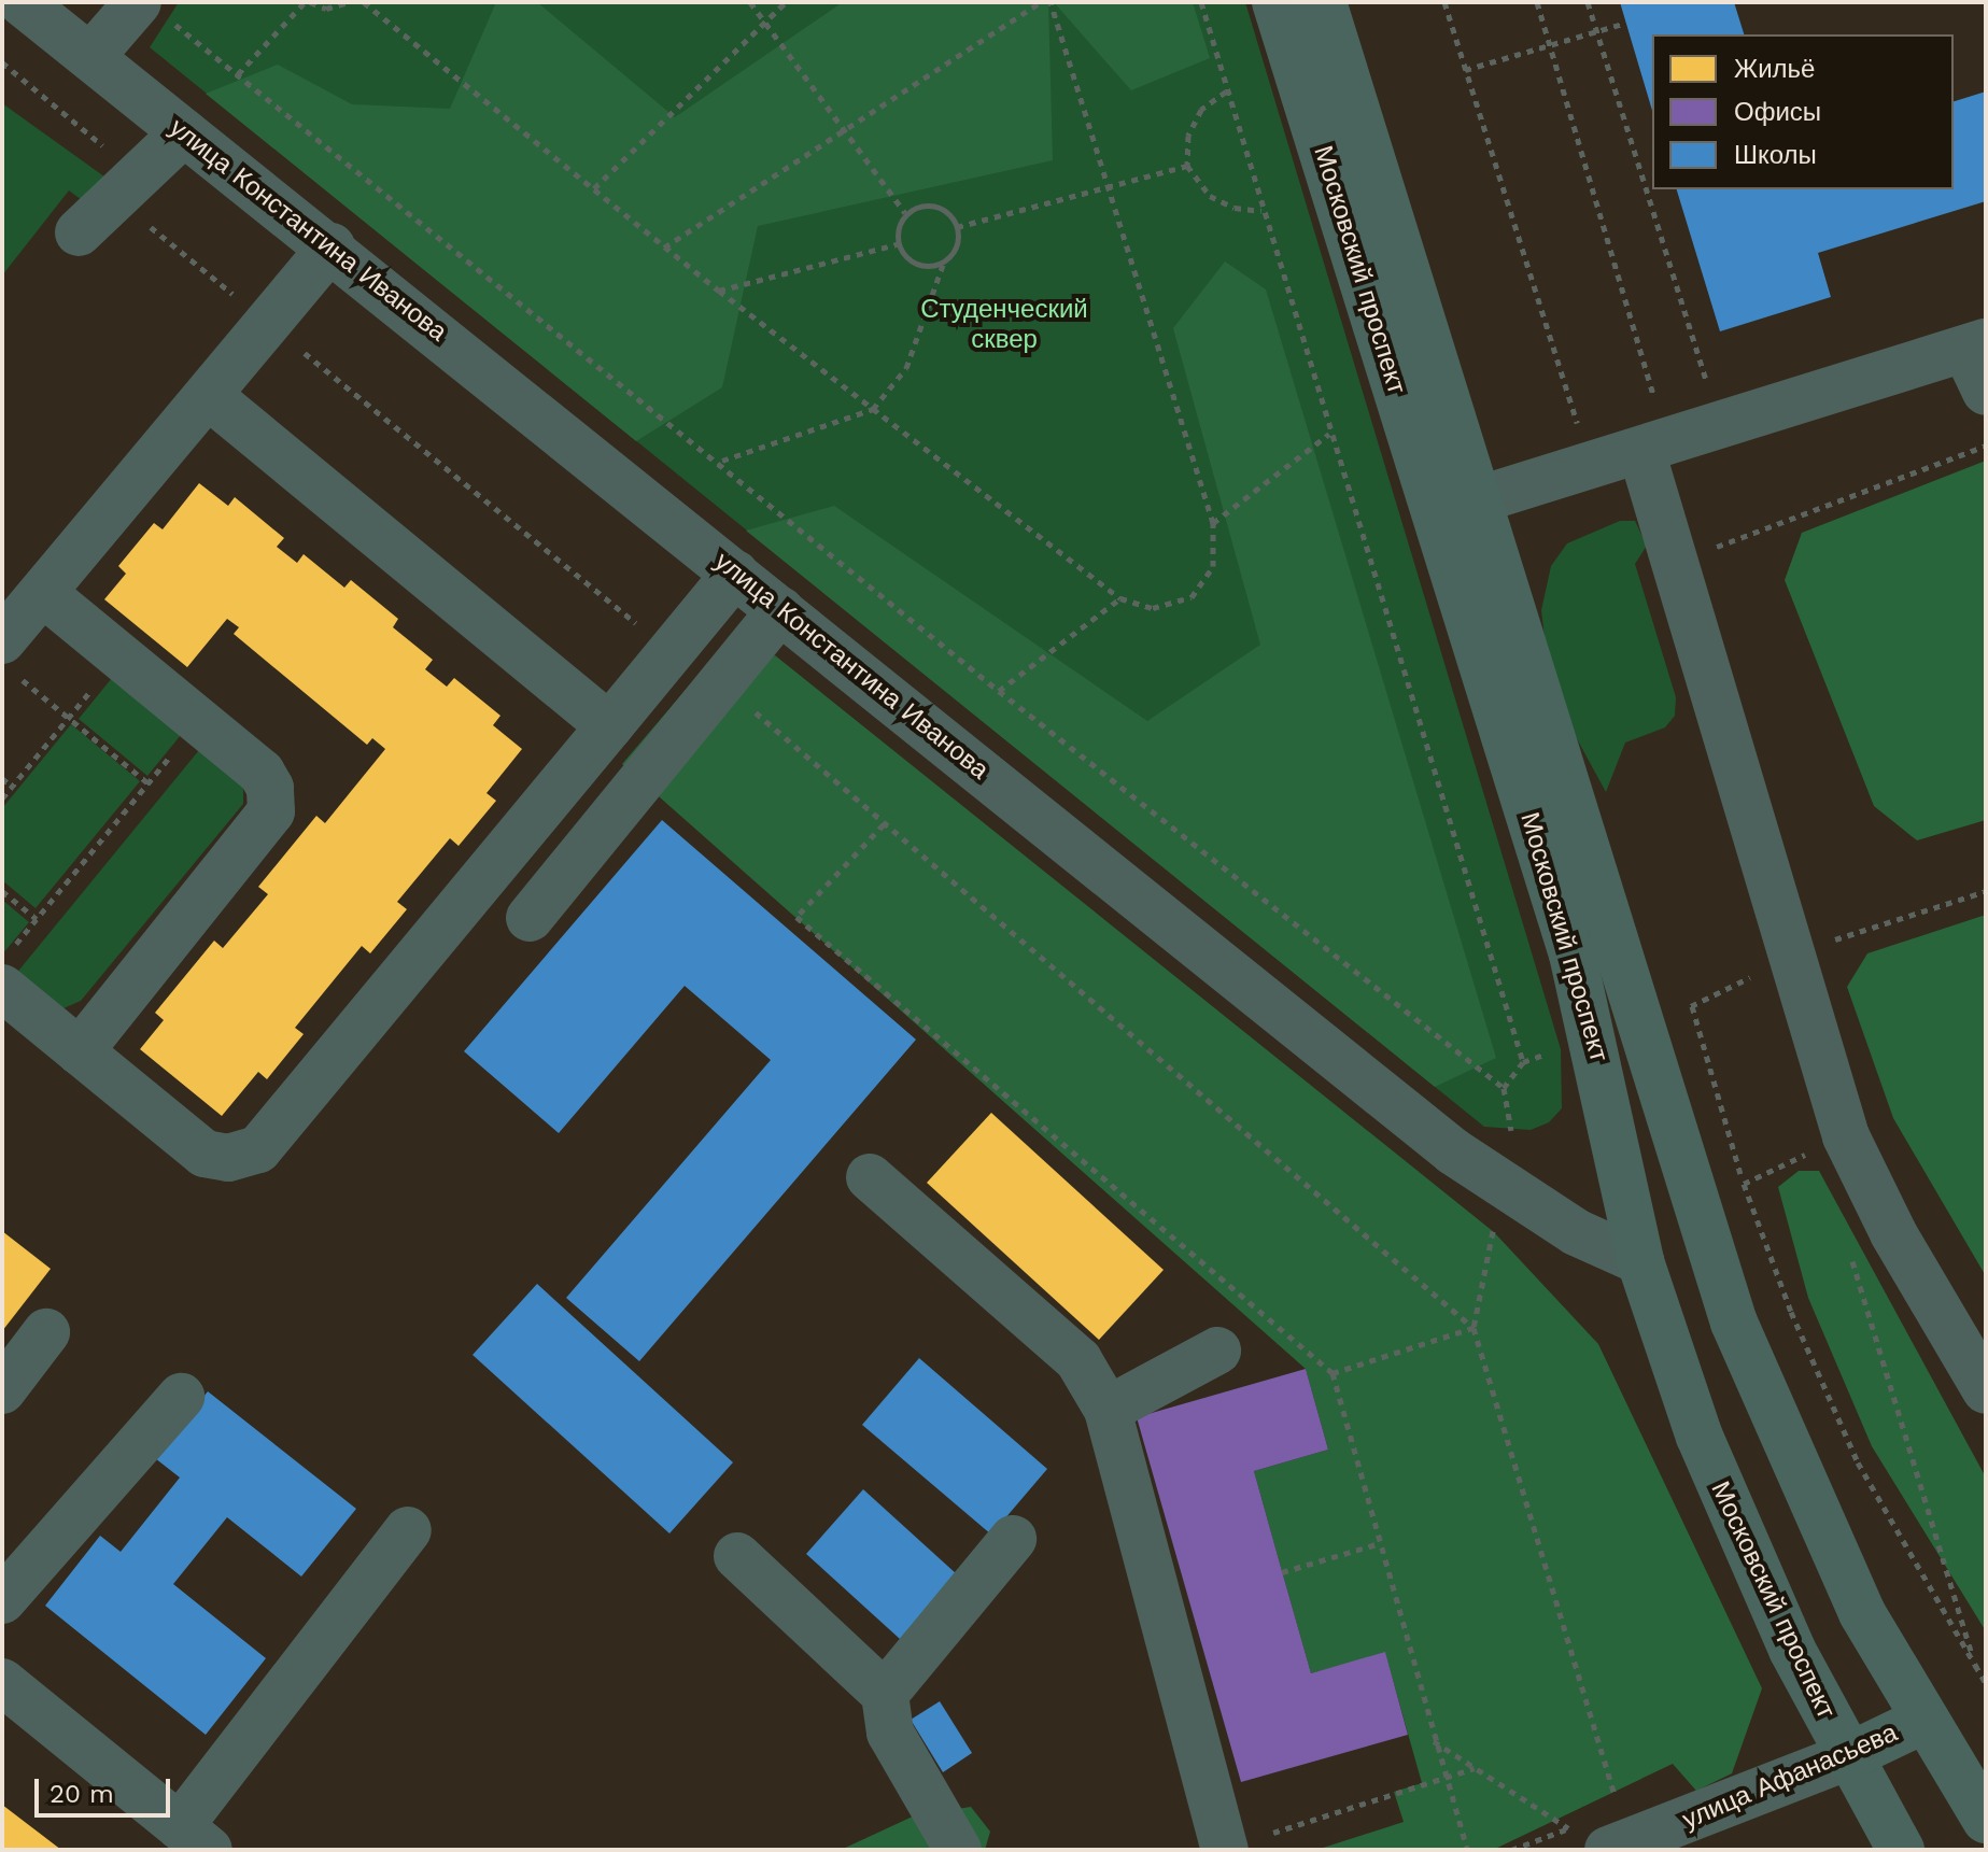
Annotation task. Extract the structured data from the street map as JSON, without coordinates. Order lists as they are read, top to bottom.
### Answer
{
  "streets": {
    "main road": ["улица Константина Иванова", "Московский проспект", "улица Афанасьева"]
  },
  "crossings": [
    ["улица Константина Иванова", "Московский проспект"],
    ["Московский проспект", "улица Афанасьева"]
  ],
  "parks": ["Студенческий сквер"],
  "legend": ["Жильё", "Офисы", "Школы"],
  "scale_bar": "20 m"
}
